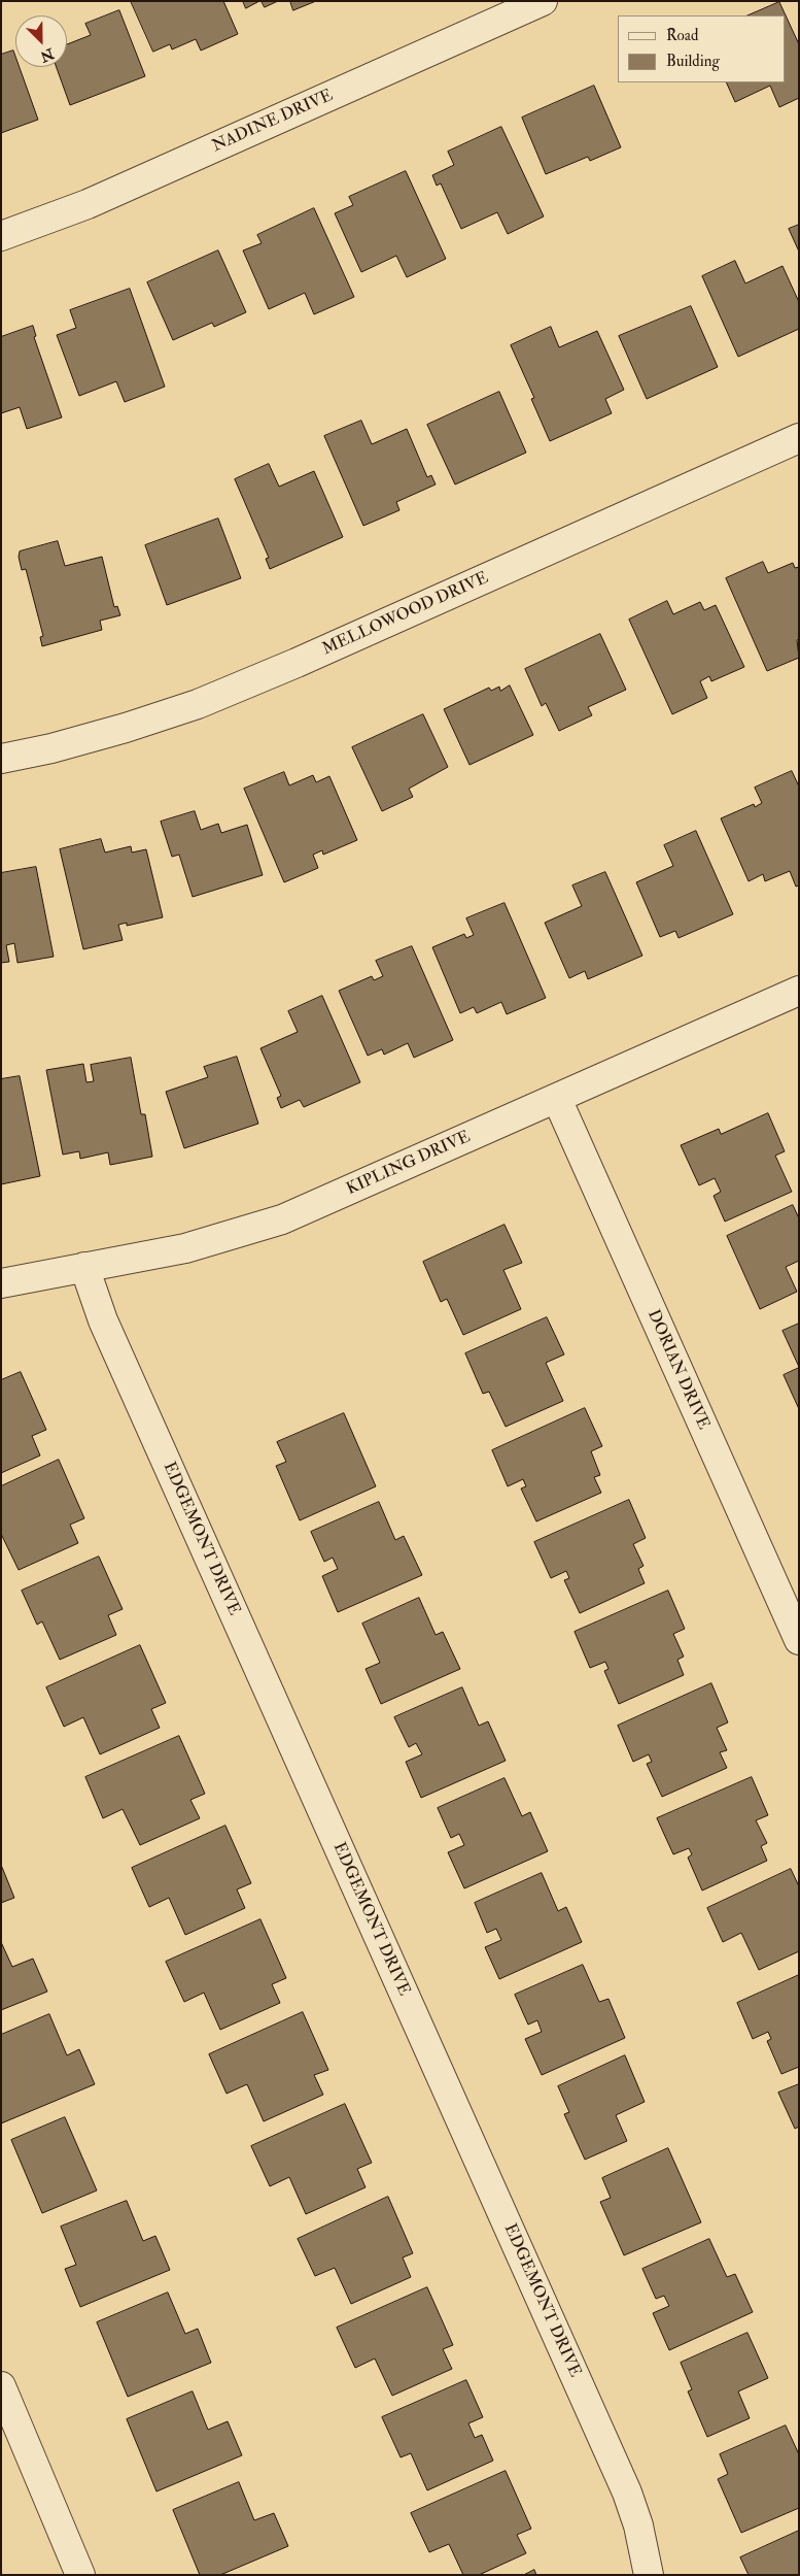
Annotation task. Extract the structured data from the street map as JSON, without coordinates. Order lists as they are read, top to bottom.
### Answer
{
  "streets": {
    "street": [
      "NADINE DRIVE",
      "MELLOWOOD DRIVE",
      "KIPLING DRIVE",
      "DORIAN DRIVE",
      "EDGEMONT DRIVE"
    ]
  },
  "crossings": [
    ["KIPLING DRIVE", "DORIAN DRIVE"],
    ["KIPLING DRIVE", "EDGEMONT DRIVE"]
  ],
  "legend": ["Road", "Building"],
  "north": "bottom right"
}
